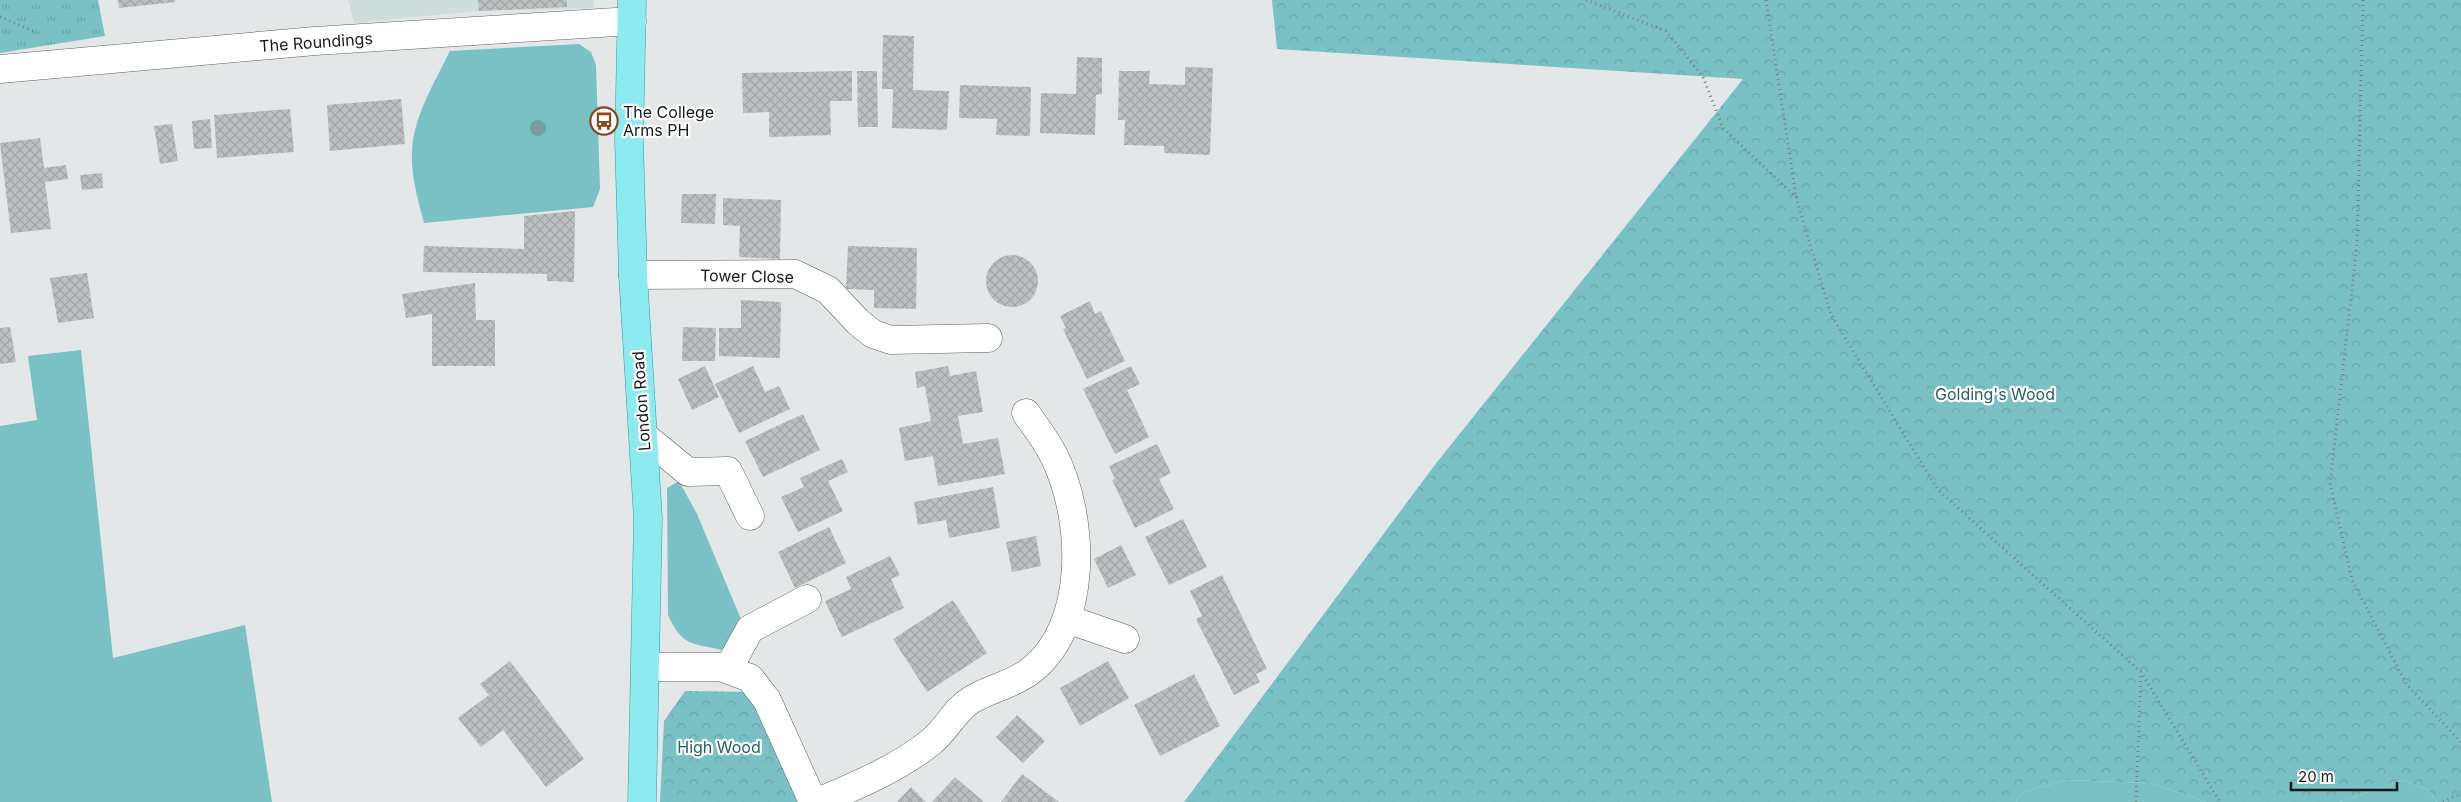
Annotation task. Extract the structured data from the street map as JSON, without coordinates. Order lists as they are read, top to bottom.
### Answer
{
  "streets": {
    "main road": ["London Road"],
    "street": ["The Roundings", "Tower Close"]
  },
  "crossings": [
    ["The Roundings", "London Road"],
    ["Tower Close", "London Road"]
  ],
  "parks": ["Golding's Wood", "High Wood"],
  "places": {
    "bus stop": ["The College Arms PH"]
  },
  "scale_bar": "20 m"
}
